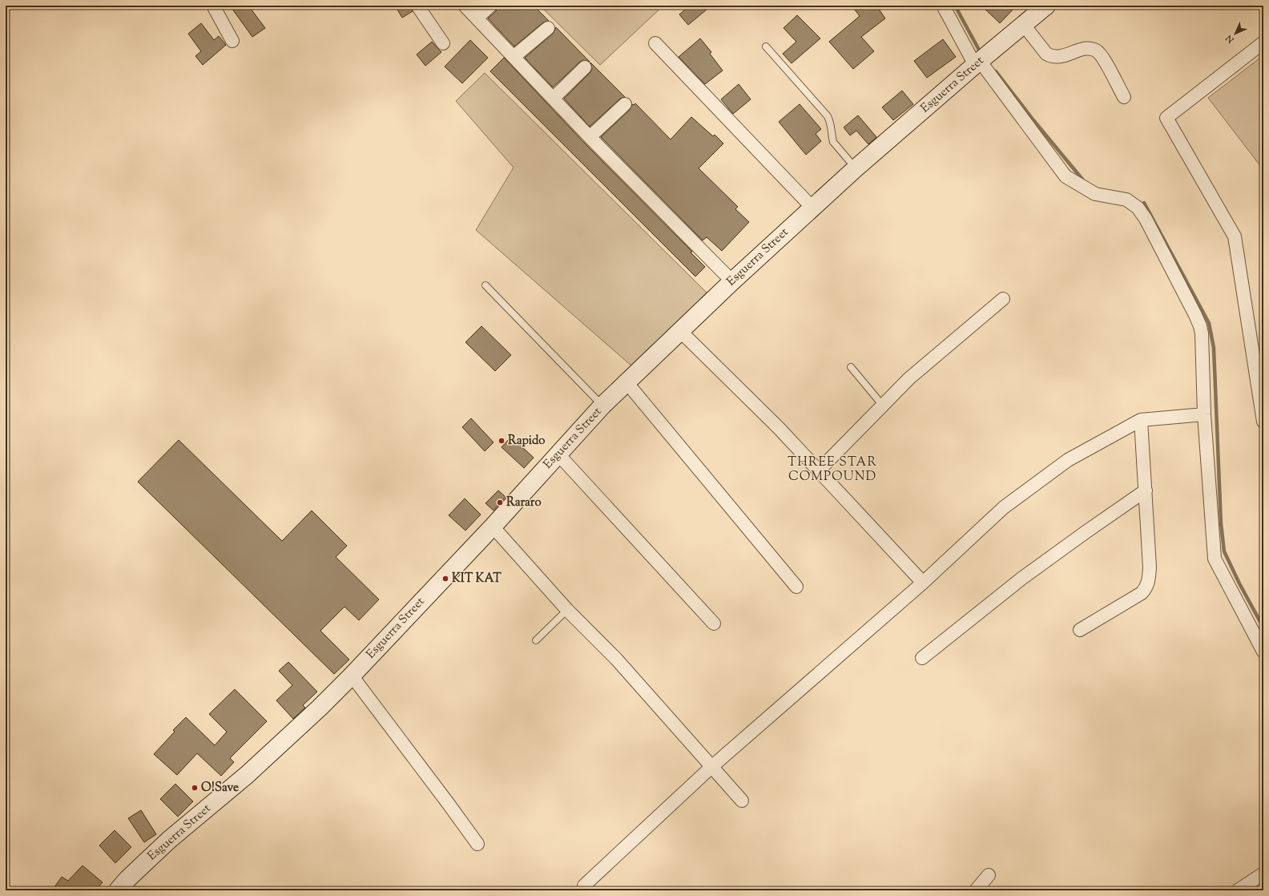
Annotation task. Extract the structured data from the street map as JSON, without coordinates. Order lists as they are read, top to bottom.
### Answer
{
  "streets": {
    "main road": ["Esguerra Street"]
  },
  "districts": ["THREE STAR COMPOUND"],
  "places": [
    "Rapido",
    "Rararo",
    "KIT KAT",
    "O!Save"
  ],
  "north": "bottom left"
}
